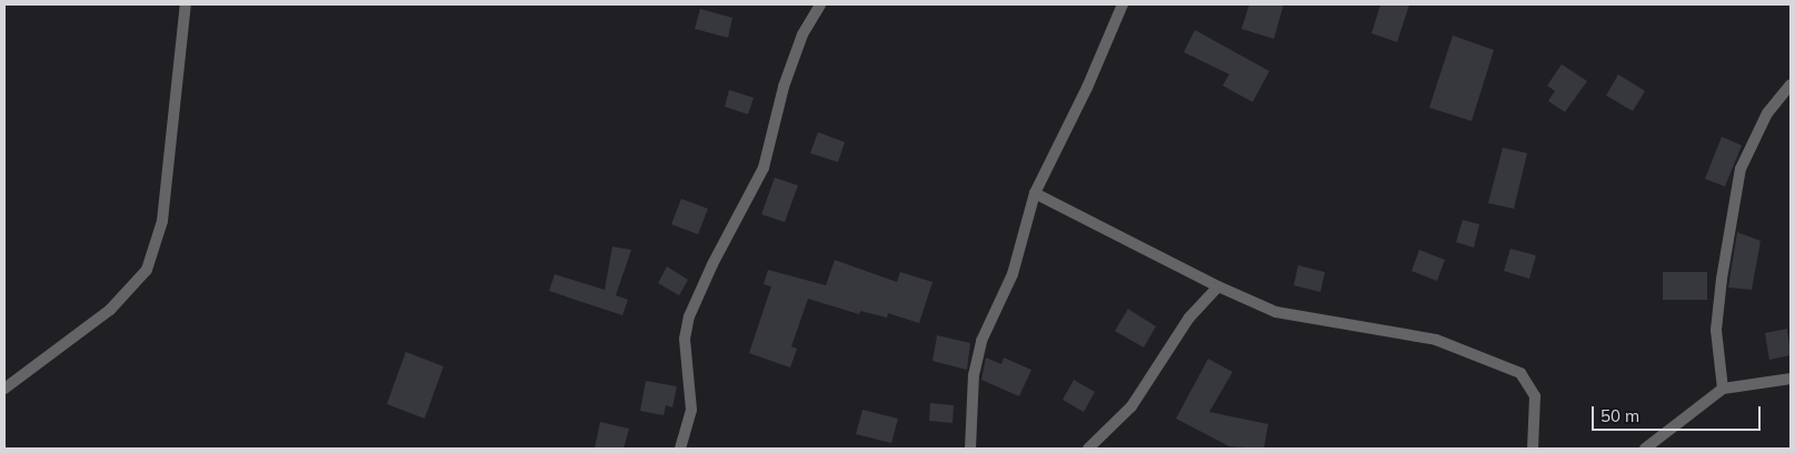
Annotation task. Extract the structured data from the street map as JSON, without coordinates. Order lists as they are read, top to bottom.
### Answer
{
  "scale_bar": "50 m"
}
